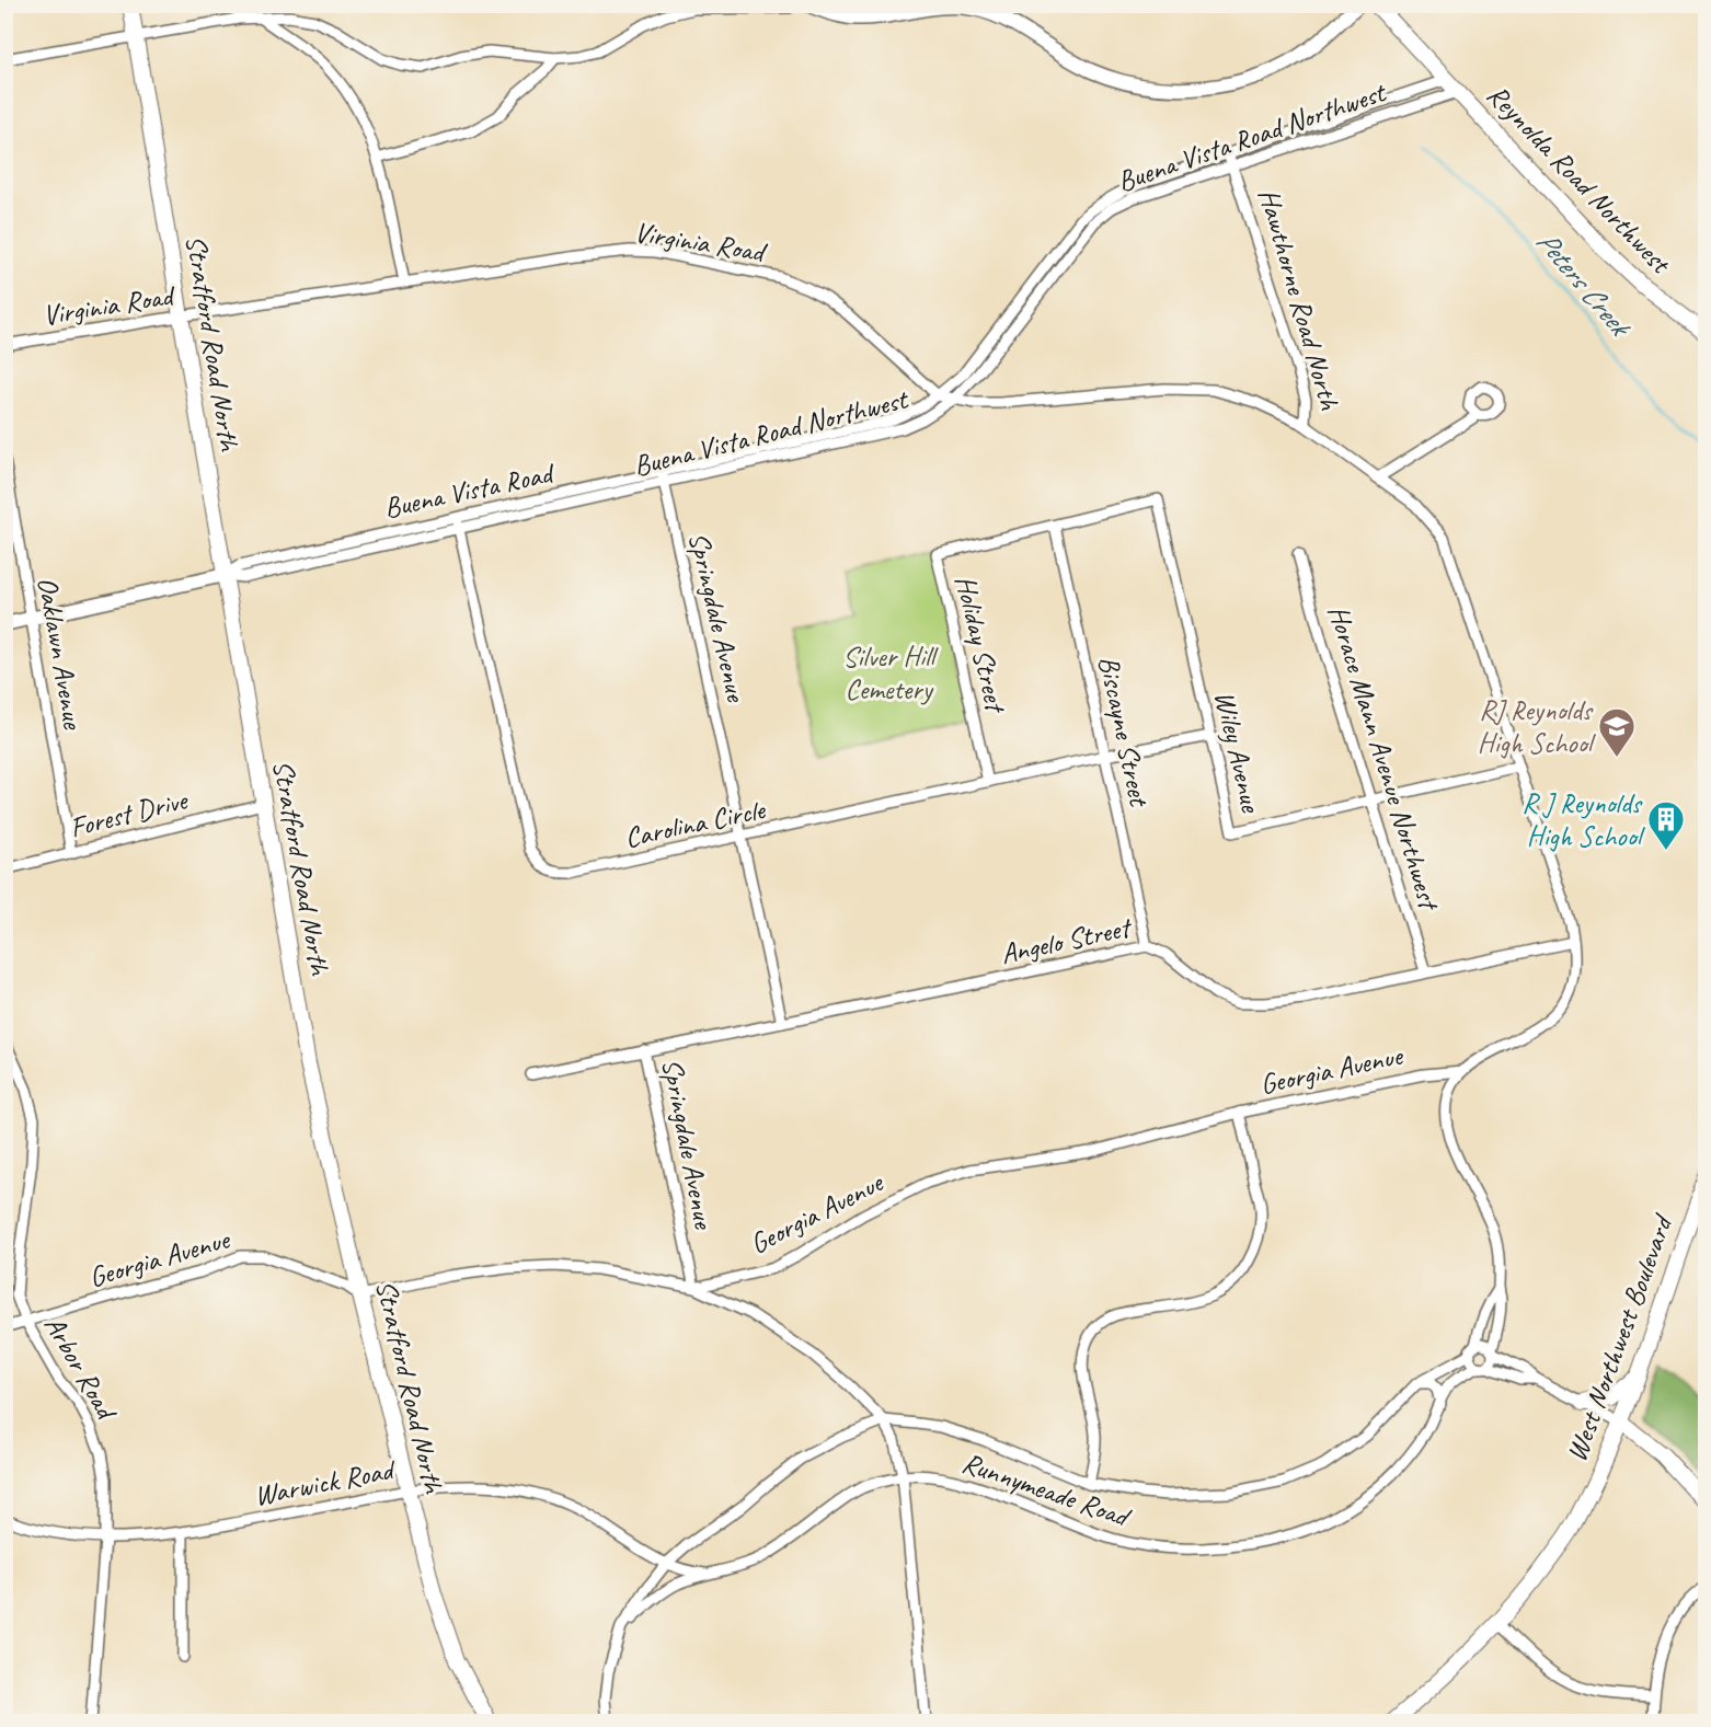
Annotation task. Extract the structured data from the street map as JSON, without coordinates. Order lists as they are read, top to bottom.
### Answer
{
  "streets": {
    "main road": ["Reynolda Road Northwest", "Stratford Road North", "West Northwest Boulevard"],
    "street": [
      "Buena Vista Road Northwest",
      "Virginia Road",
      "Hawthorne Road North",
      "Buena Vista Road",
      "Springdale Avenue",
      "Holiday Street",
      "Oaklawn Avenue",
      "Biscayne Street",
      "Wiley Avenue",
      "Horace Mann Avenue Northwest",
      "Forest Drive",
      "Carolina Circle",
      "Angelo Street",
      "Georgia Avenue",
      "Arbor Road",
      "Warwick Road",
      "Runnymeade Road"
    ]
  },
  "crossings": [
    ["Buena Vista Road Northwest", "Reynolda Road Northwest"],
    ["Buena Vista Road Northwest", "Virginia Road"],
    ["Buena Vista Road Northwest", "Hawthorne Road North"],
    ["Buena Vista Road Northwest", "Buena Vista Road"],
    ["Buena Vista Road Northwest", "Springdale Avenue"],
    ["Virginia Road", "Hawthorne Road North"],
    ["Virginia Road", "Stratford Road North"],
    ["Virginia Road", "Buena Vista Road"],
    ["Hawthorne Road North", "Wiley Avenue"],
    ["Hawthorne Road North", "Angelo Street"],
    ["Hawthorne Road North", "Georgia Avenue"],
    ["Hawthorne Road North", "Runnymeade Road"],
    ["Stratford Road North", "Buena Vista Road"],
    ["Stratford Road North", "Forest Drive"],
    ["Stratford Road North", "Georgia Avenue"],
    ["Stratford Road North", "Warwick Road"],
    ["Buena Vista Road", "Springdale Avenue"],
    ["Buena Vista Road", "Oaklawn Avenue"],
    ["Buena Vista Road", "Carolina Circle"],
    ["Springdale Avenue", "Carolina Circle"],
    ["Springdale Avenue", "Angelo Street"],
    ["Springdale Avenue", "Georgia Avenue"],
    ["Holiday Street", "Biscayne Street"],
    ["Holiday Street", "Wiley Avenue"],
    ["Holiday Street", "Carolina Circle"],
    ["Oaklawn Avenue", "Forest Drive"],
    ["Biscayne Street", "Wiley Avenue"],
    ["Biscayne Street", "Carolina Circle"],
    ["Biscayne Street", "Angelo Street"],
    ["Wiley Avenue", "Horace Mann Avenue Northwest"],
    ["Wiley Avenue", "Carolina Circle"],
    ["Horace Mann Avenue Northwest", "Angelo Street"],
    ["Georgia Avenue", "Arbor Road"],
    ["Arbor Road", "Warwick Road"],
    ["Warwick Road", "Runnymeade Road"]
  ],
  "water": ["Peters Creek"],
  "parks": ["Silver Hill Cemetery"],
  "places": {
    "school or university": ["RJ Reynolds High School"],
    "building": ["R J Reynolds High School"]
  }
}
